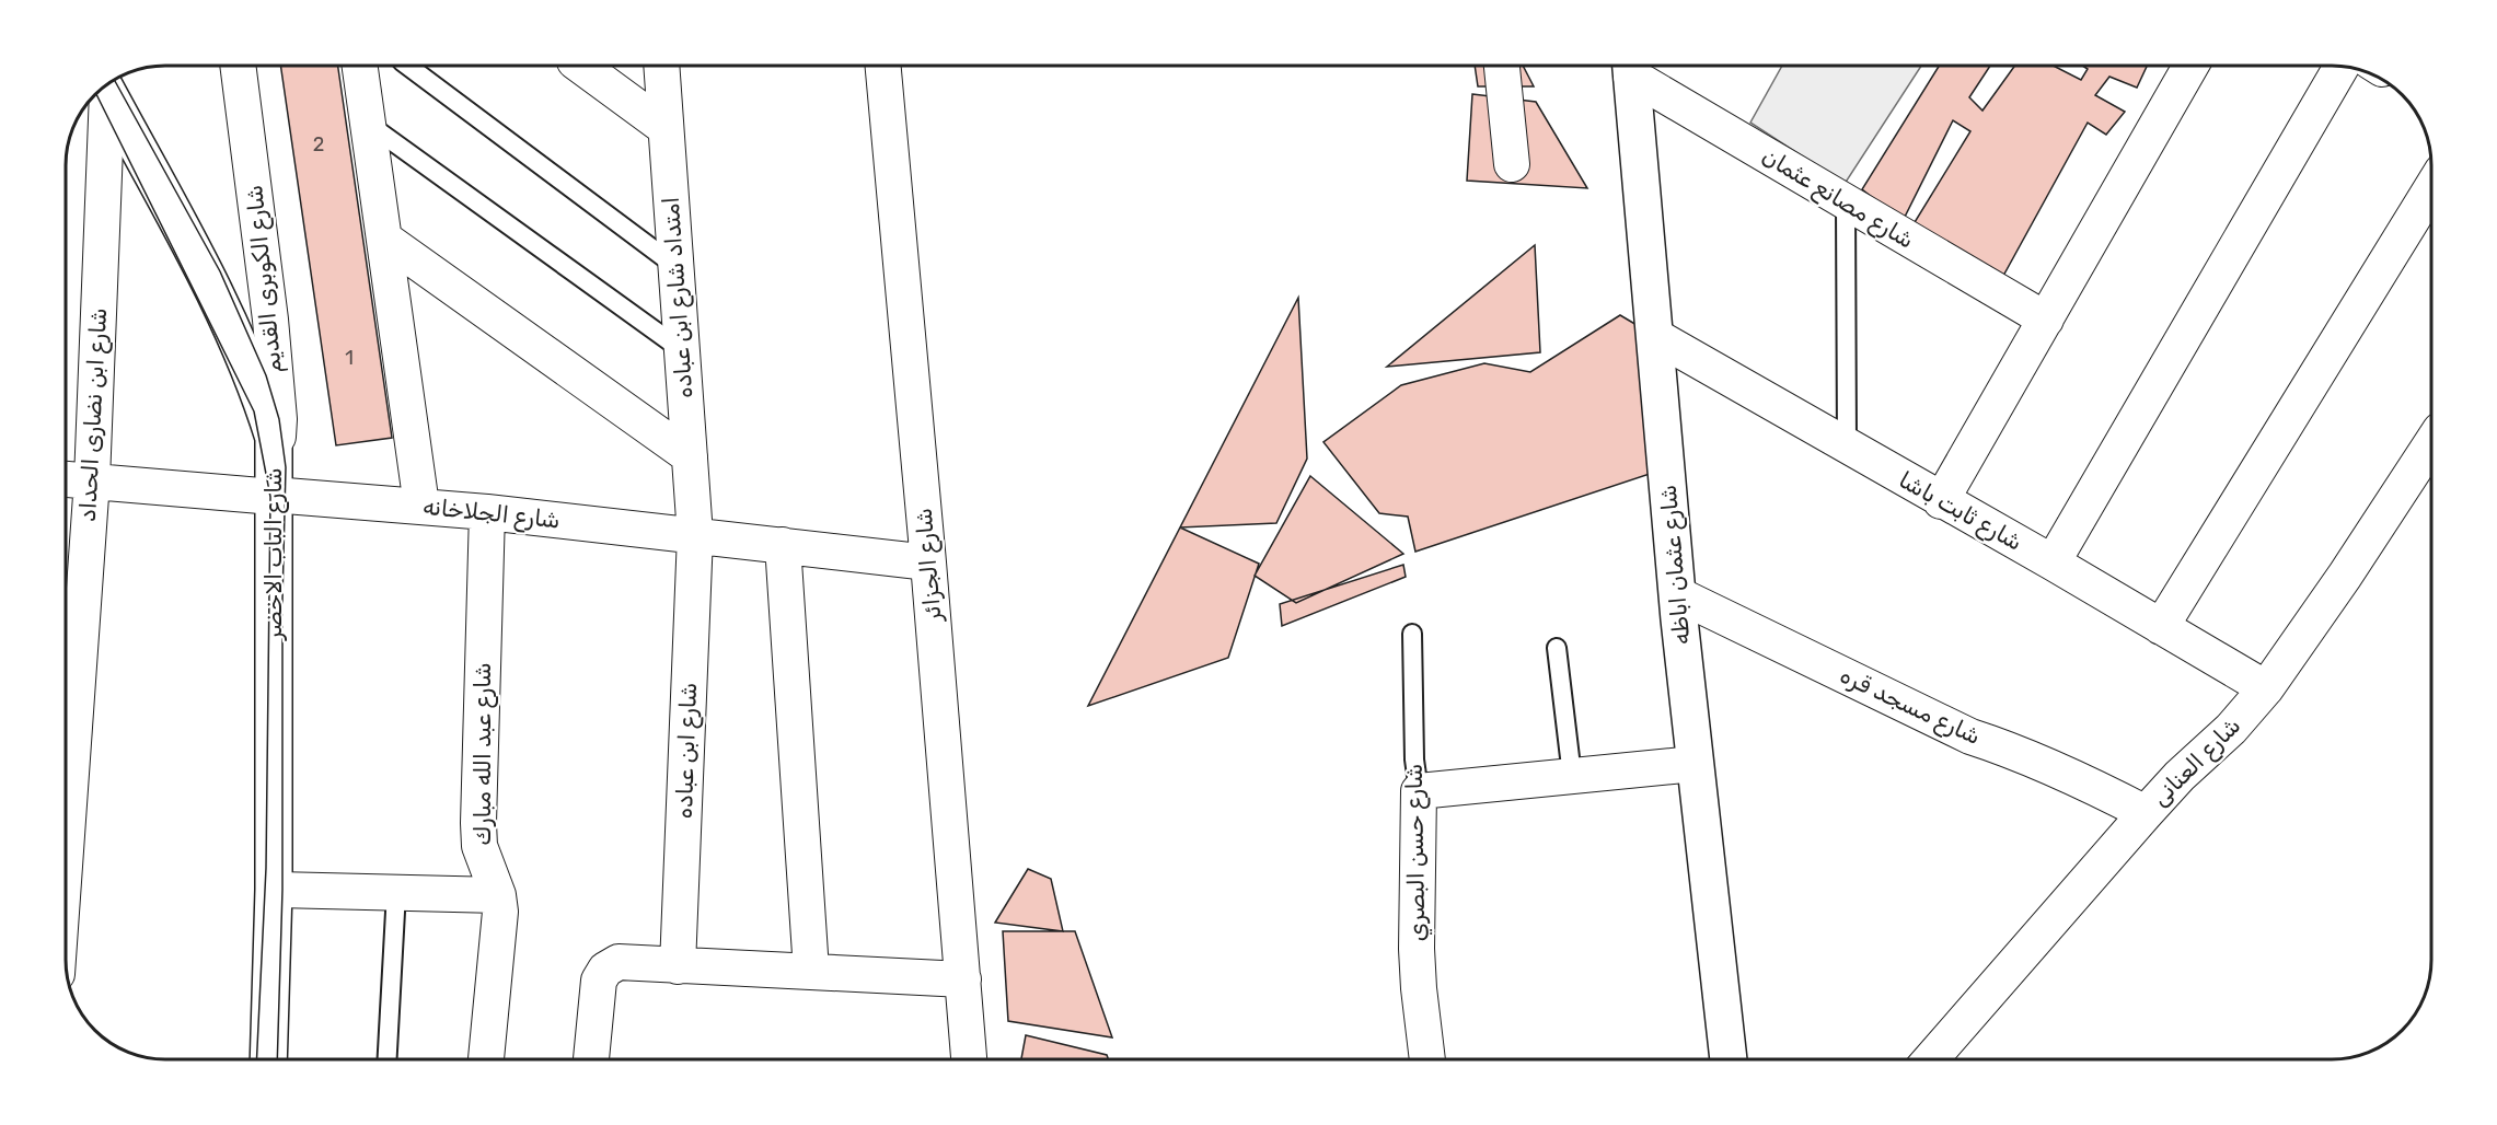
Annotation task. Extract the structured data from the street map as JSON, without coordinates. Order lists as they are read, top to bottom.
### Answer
{
  "streets": {
    "street": [
      "شارع مصانع عثمان",
      "شارع الكوبرى القديم",
      "امتداد شارع ابن عباده",
      "شارع ابن نضارى الحداد",
      "شارع ثابت باشا",
      "شارع الجلاخانه",
      "شارع الباب الاخضر",
      "شارع الجزائر",
      "شارع عثمان اباظه",
      "شارع مسجد قره",
      "شارع ابن عباده",
      "شارع عبد الله مبارك",
      "شارع العنانى",
      "شارع حسن البصري"
    ]
  },
  "crossings": [
    ["شارع مصانع عثمان", "شارع عثمان اباظه"],
    ["شارع الكوبرى القديم", "شارع الجلاخانه"],
    ["شارع الكوبرى القديم", "شارع الباب الاخضر"],
    ["امتداد شارع ابن عباده", "شارع الجلاخانه"],
    ["امتداد شارع ابن عباده", "شارع ابن عباده"],
    ["شارع ابن نضارى الحداد", "شارع الجلاخانه"],
    ["شارع ثابت باشا", "شارع عثمان اباظه"],
    ["شارع ثابت باشا", "شارع العنانى"],
    ["شارع الجلاخانه", "شارع الباب الاخضر"],
    ["شارع الجلاخانه", "شارع الجزائر"],
    ["شارع الجلاخانه", "شارع ابن عباده"],
    ["شارع الجلاخانه", "شارع عبد الله مبارك"],
    ["شارع عثمان اباظه", "شارع مسجد قره"],
    ["شارع مسجد قره", "شارع العنانى"]
  ],
  "house_numbers": ["2", "1"]
}
